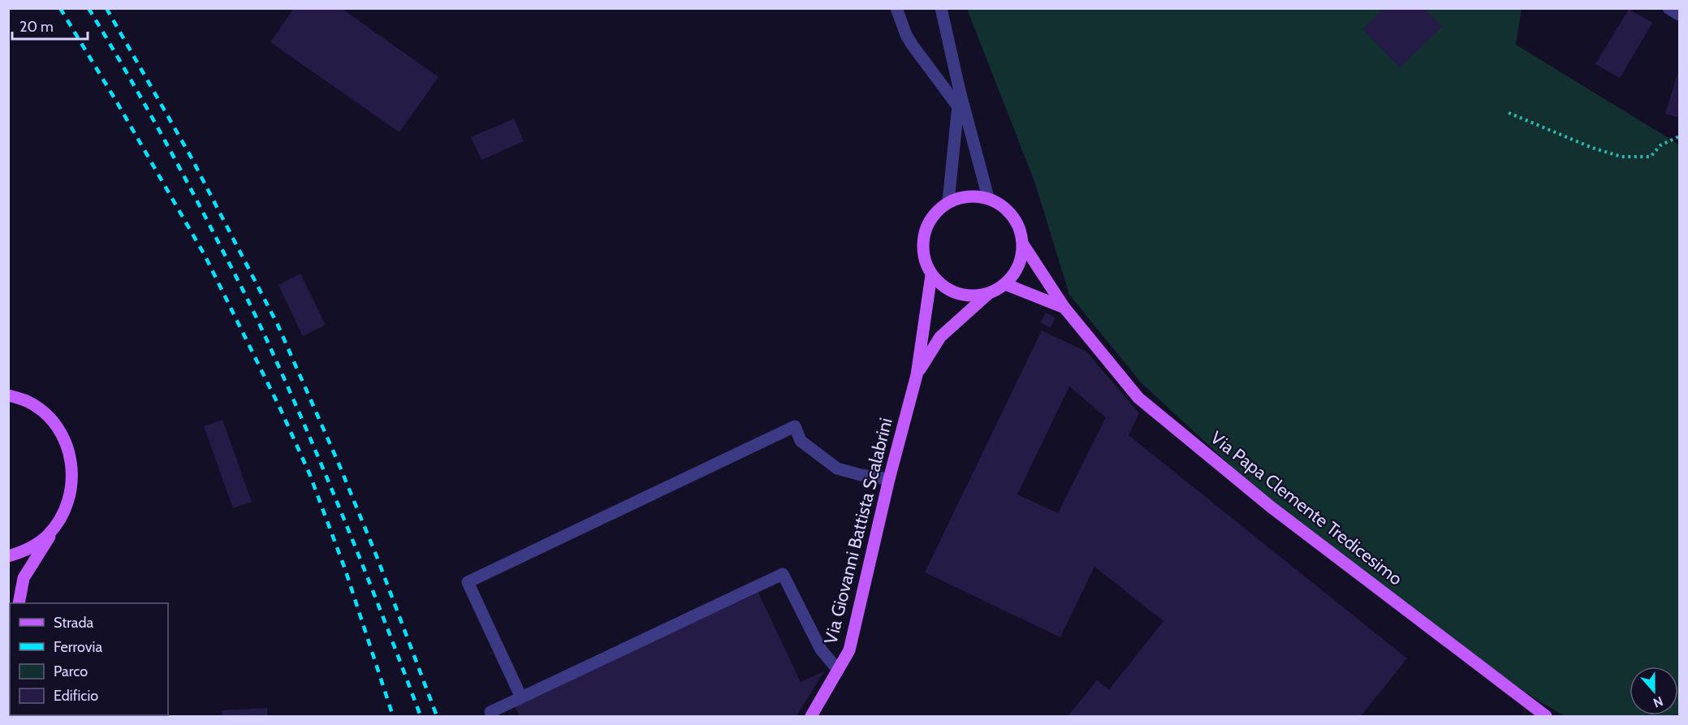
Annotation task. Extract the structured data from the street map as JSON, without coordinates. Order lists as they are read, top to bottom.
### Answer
{
  "streets": {
    "main road": ["Via Papa Clemente Tredicesimo", "Via Giovanni Battista Scalabrini"]
  },
  "crossings": [
    ["Via Papa Clemente Tredicesimo", "Via Giovanni Battista Scalabrini"]
  ],
  "legend": [
    "Strada",
    "Ferrovia",
    "Parco",
    "Edificio"
  ],
  "scale_bar": "20 m",
  "north": "bottom"
}
